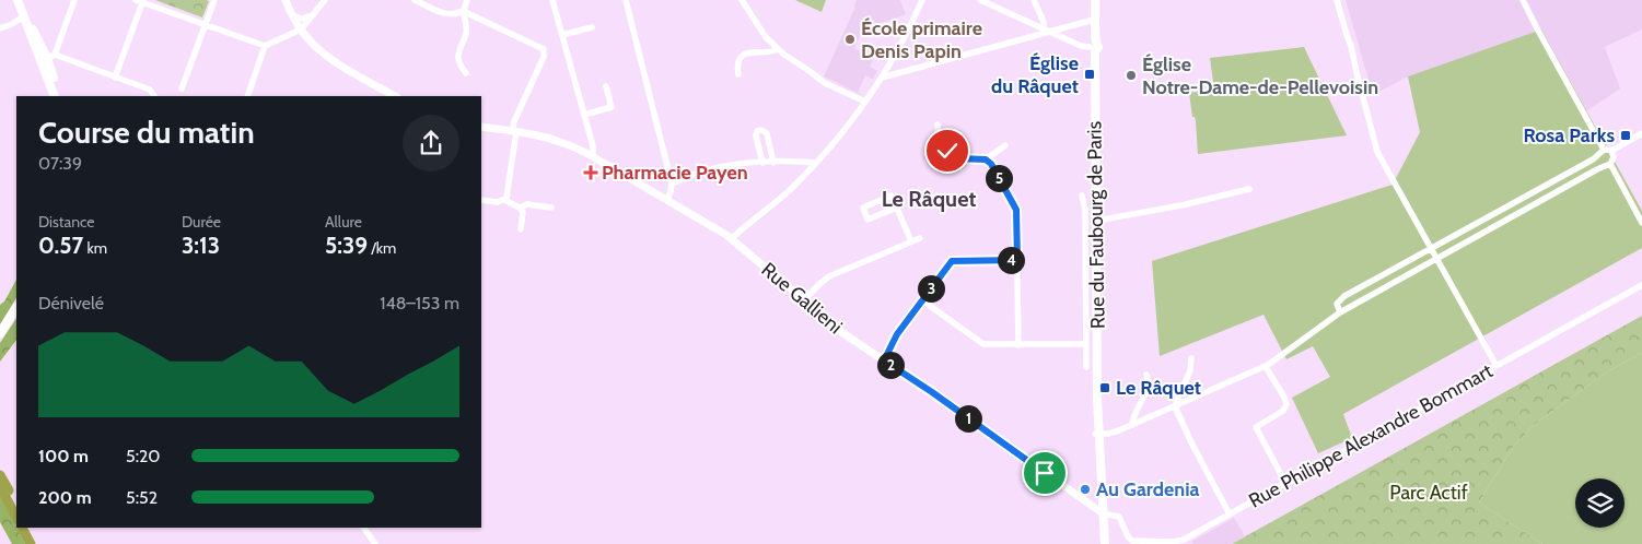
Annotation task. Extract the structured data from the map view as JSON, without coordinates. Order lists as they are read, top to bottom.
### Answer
{
  "streets": {
    "main road": ["Rue du Faubourg de Paris"],
    "street": ["Rue Gallieni", "Rue Philippe Alexandre Bommart"]
  },
  "crossings": [
    ["Rue du Faubourg de Paris", "Rue Gallieni"],
    ["Rue du Faubourg de Paris", "Rue Philippe Alexandre Bommart"],
    ["Rue Gallieni", "Rue Philippe Alexandre Bommart"]
  ],
  "districts": ["Le Râquet"],
  "parks": ["Parc Actif"],
  "places": {
    "other": ["École primaire Denis Papin", "Église Notre-Dame-de-Pellevoisin", "Au Gardenia"],
    "transit": ["Église du Râquet", "Rosa Parks", "Le Râquet"],
    "health": ["Pharmacie Payen"]
  },
  "page": {
    "heading": ["Course du matin", "07:39"],
    "pins": [
      "5",
      "4",
      "3",
      "2",
      "1"
    ],
    "stats": [
      ["Distance", "0.57 km"],
      ["Durée", "3:13"],
      ["Allure", "5:39 /km"]
    ],
    "chart": ["Dénivelé", "148–153 m"],
    "list": [
      {
        "name": "100 m",
        "note": "5:20"
      },
      {
        "name": "200 m",
        "note": "5:52"
      }
    ]
  }
}
